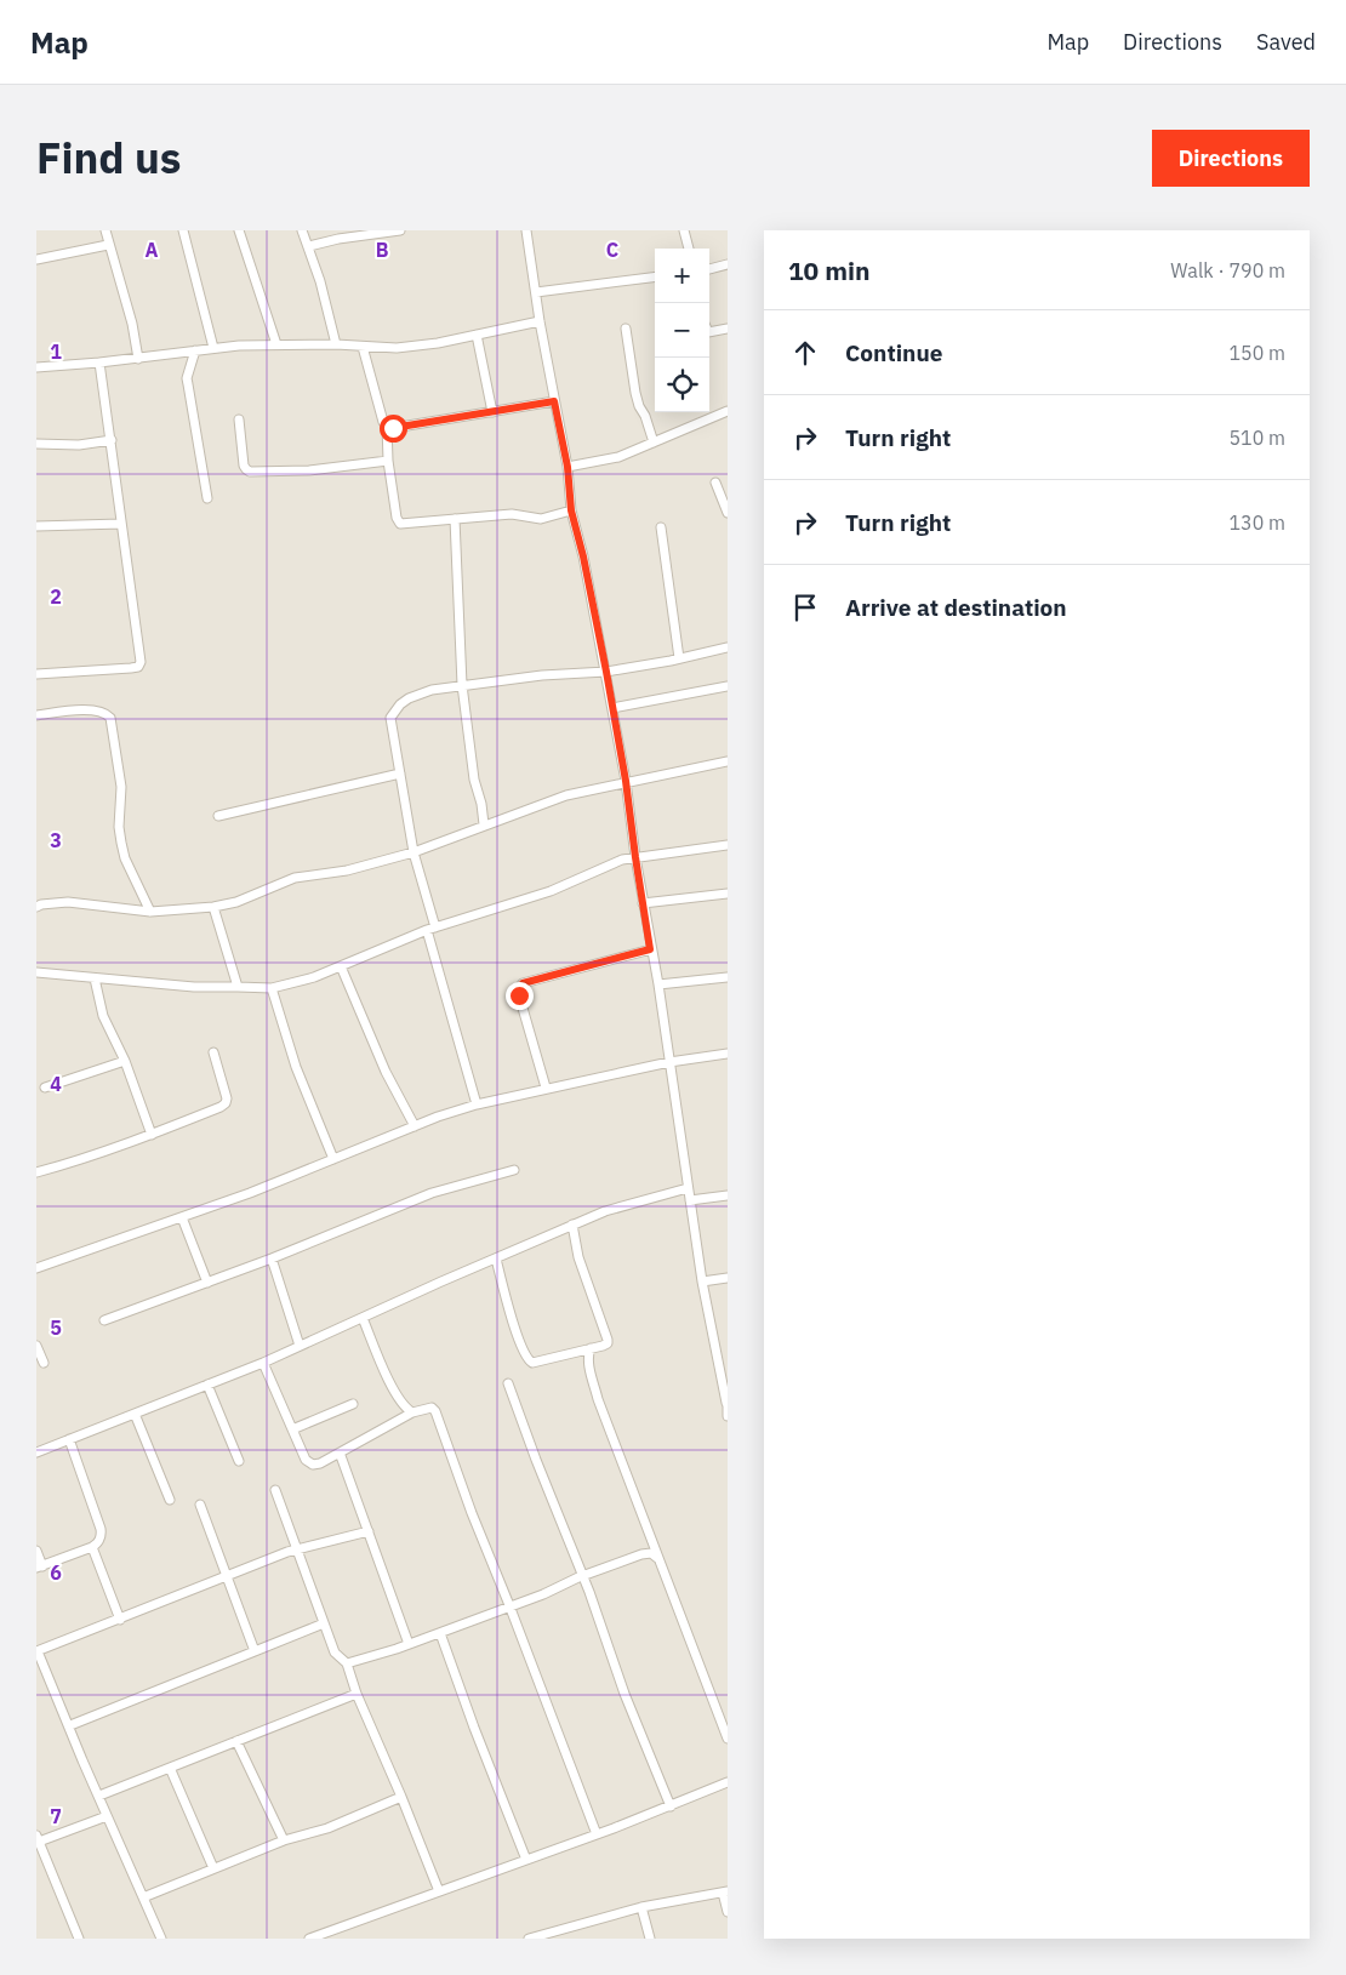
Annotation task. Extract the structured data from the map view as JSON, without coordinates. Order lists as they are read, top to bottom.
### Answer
{
  "page": {
    "header": "Map",
    "nav": ["Map", "Directions", "Saved"],
    "title": "Find us",
    "buttons": "Directions",
    "heading": ["10 min", "Walk · 790 m"],
    "map_buttons": ["+", "−"],
    "list": [
      ["Continue", "150 m"],
      ["Turn right", "510 m"],
      ["Turn right", "130 m"],
      "Arrive at destination"
    ]
  },
  "grid": {
    "columns": ["A", "B", "C"],
    "rows": [
      "1",
      "2",
      "3",
      "4",
      "5",
      "6",
      "7"
    ]
  }
}
